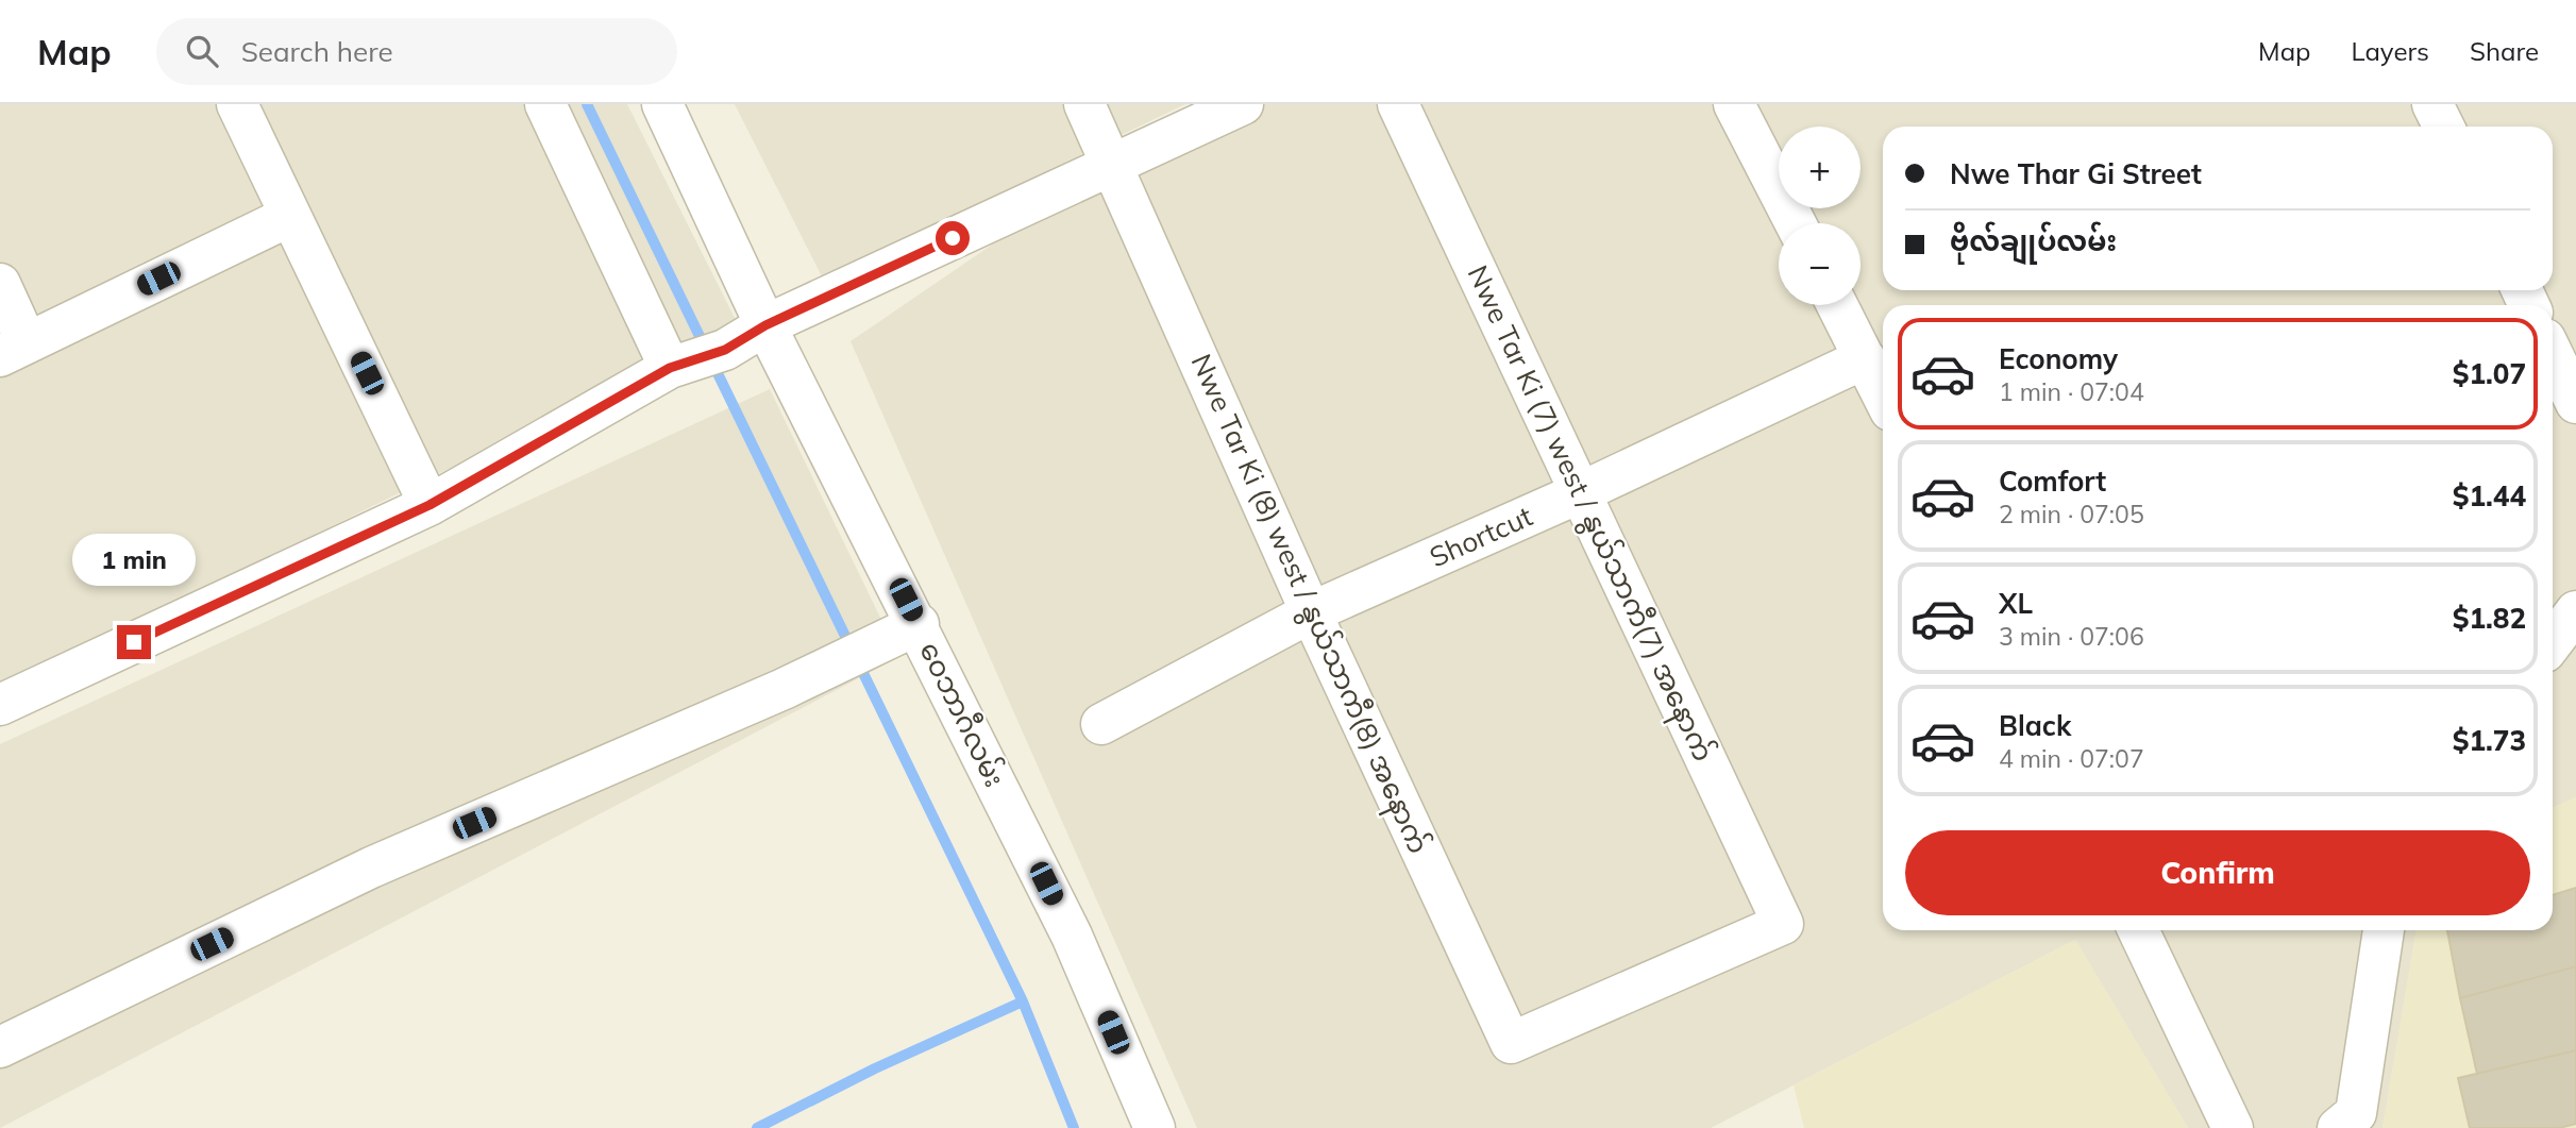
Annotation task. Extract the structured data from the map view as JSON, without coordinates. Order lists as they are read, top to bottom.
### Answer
{
  "streets": {
    "street": [
      "Nwe Tar Ki (7) west / နွယ်သာကီ(7) အနောက်",
      "Shortcut",
      "Nwe Tar Ki (8) west / နွယ်သာကီ(8) အနောက်",
      "ဝေဘာဂီလမ်း"
    ]
  },
  "crossings": [
    ["Nwe Tar Ki (7) west / နွယ်သာကီ(7) အနောက်", "Shortcut"],
    ["Nwe Tar Ki (7) west / နွယ်သာကီ(7) အနောက်", "Nwe Tar Ki (8) west / နွယ်သာကီ(8) အနောက်"],
    ["Shortcut", "Nwe Tar Ki (8) west / နွယ်သာကီ(8) အနောက်"]
  ],
  "page": {
    "header": "Map",
    "search": "Search here",
    "nav": ["Map", "Layers", "Share"],
    "map_buttons": ["+", "−"],
    "banner": ["Nwe Thar Gi Street", "ဗိုလ်ချုပ်လမ်း"],
    "list": [
      {
        "name": "Economy",
        "note": "1 min · 07:04",
        "value": "$1.07"
      },
      {
        "name": "Comfort",
        "note": "2 min · 07:05",
        "value": "$1.44"
      },
      {
        "name": "XL",
        "note": "3 min · 07:06",
        "value": "$1.82"
      },
      {
        "name": "Black",
        "note": "4 min · 07:07",
        "value": "$1.73"
      }
    ],
    "bubble": "1 min",
    "buttons": "Confirm"
  }
}
